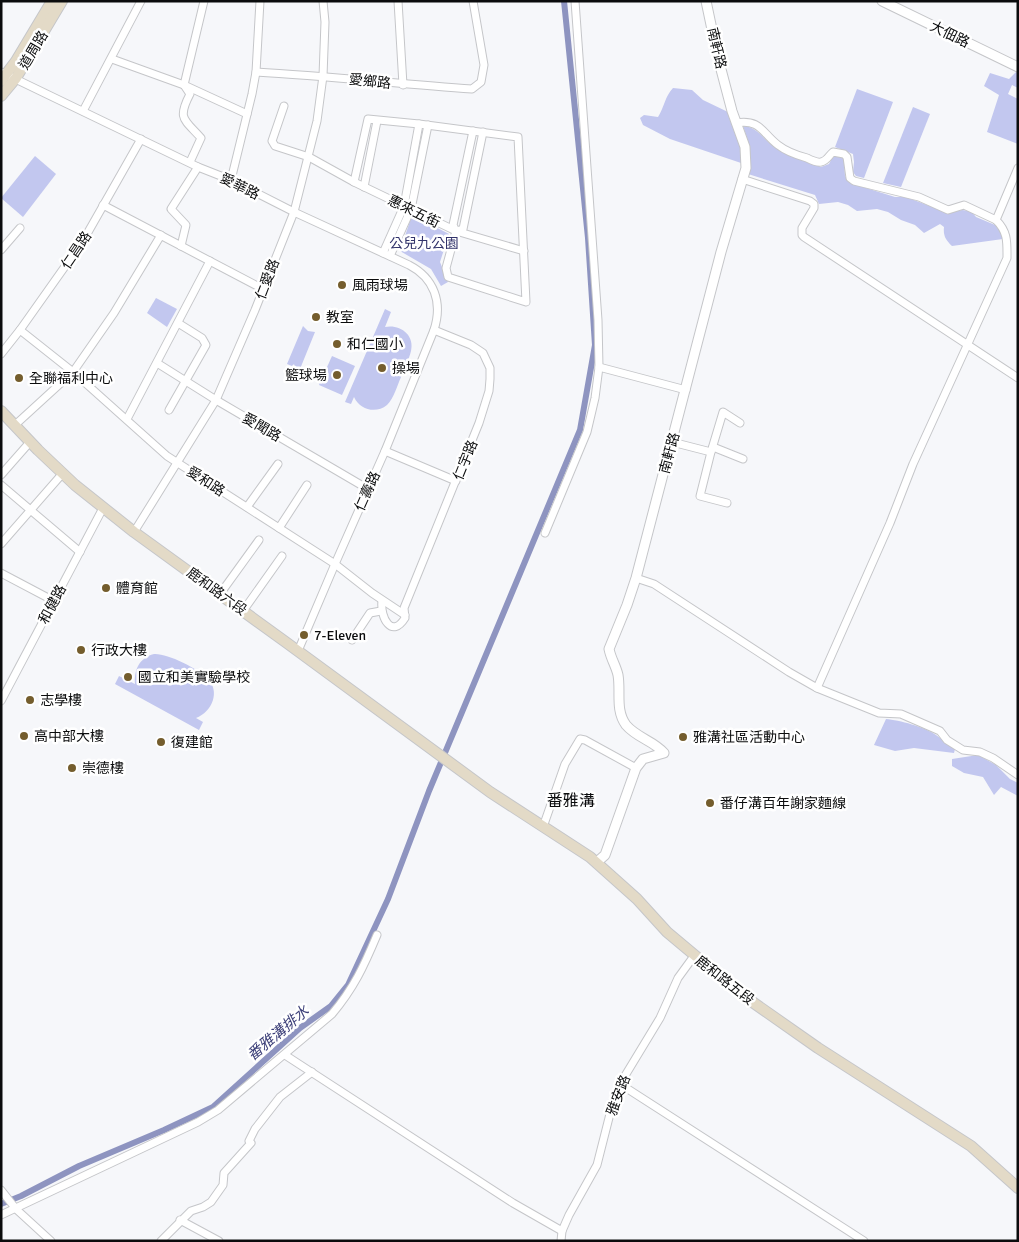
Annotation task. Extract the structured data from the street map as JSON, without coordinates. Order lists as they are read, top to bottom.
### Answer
{
  "streets": {
    "main road": ["道周路", "鹿和路六段", "鹿和路五段"],
    "street": [
      "大佃路",
      "南軒路",
      "愛鄉路",
      "愛華路",
      "惠來五街",
      "仁昌路",
      "仁愛路",
      "愛聞路",
      "仁宇路",
      "愛和路",
      "仁壽路",
      "和健路",
      "雅安路"
    ]
  },
  "crossings": [
    ["道周路", "愛華路"],
    ["愛鄉路", "仁愛路"],
    ["愛華路", "仁昌路"],
    ["愛華路", "仁愛路"],
    ["愛華路", "仁宇路"],
    ["愛華路", "仁壽路"],
    ["惠來五街", "仁愛路"],
    ["仁昌路", "愛和路"],
    ["仁愛路", "愛聞路"],
    ["仁愛路", "愛和路"],
    ["仁愛路", "鹿和路六段"],
    ["愛聞路", "仁壽路"],
    ["仁宇路", "愛和路"],
    ["仁宇路", "仁壽路"],
    ["愛和路", "仁壽路"],
    ["仁壽路", "鹿和路六段"],
    ["鹿和路六段", "和健路"],
    ["鹿和路六段", "鹿和路五段"],
    ["鹿和路五段", "雅安路"]
  ],
  "districts": ["番雅溝"],
  "water": ["番雅溝排水"],
  "parks": ["公兒九公園"],
  "places": [
    "風雨球場",
    "教室",
    "和仁國小",
    "操場",
    "籃球場",
    "全聯福利中心",
    "體育館",
    "7-Eleven",
    "行政大樓",
    "國立和美實驗學校",
    "志學樓",
    "高中部大樓",
    "雅溝社區活動中心",
    "復建館",
    "崇德樓",
    "番仔溝百年謝家麵線"
  ]
}
